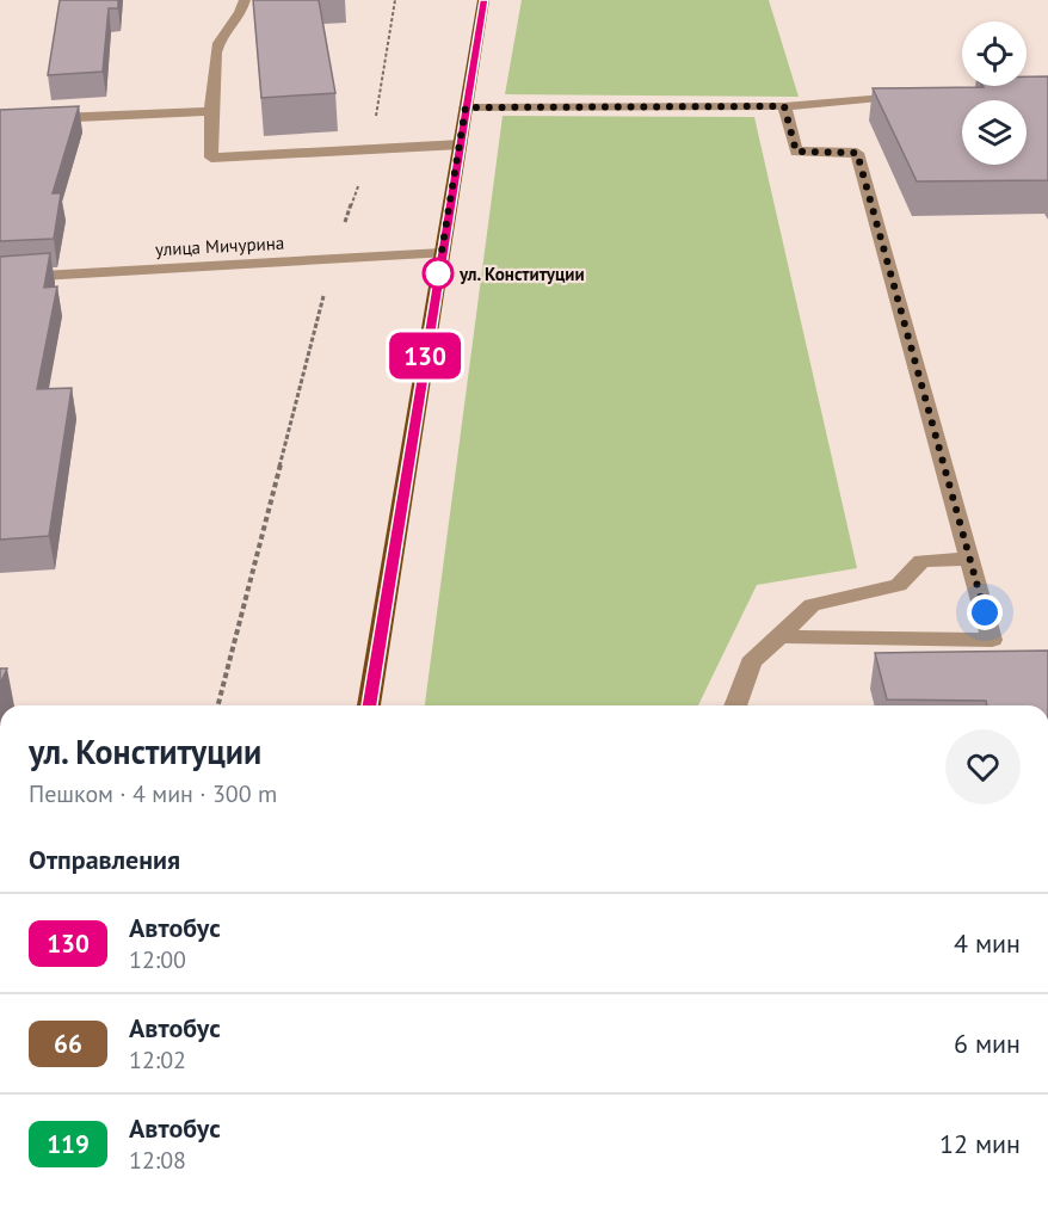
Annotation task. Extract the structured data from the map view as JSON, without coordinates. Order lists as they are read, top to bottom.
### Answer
{
  "streets": {
    "street": ["улица Мичурина"]
  },
  "places": ["ул. Конституции"],
  "lines": ["bus line 130"],
  "page": {
    "on_map": "130",
    "heading": [
      ["ул. Конституции", "Пешком · 4 мин · 300 m"],
      "Отправления"
    ],
    "list": [
      {
        "mark": "130",
        "name": "Автобус",
        "note": "12:00",
        "value": "4 мин"
      },
      {
        "mark": "66",
        "name": "Автобус",
        "note": "12:02",
        "value": "6 мин"
      },
      {
        "mark": "119",
        "name": "Автобус",
        "note": "12:08",
        "value": "12 мин"
      }
    ]
  }
}
